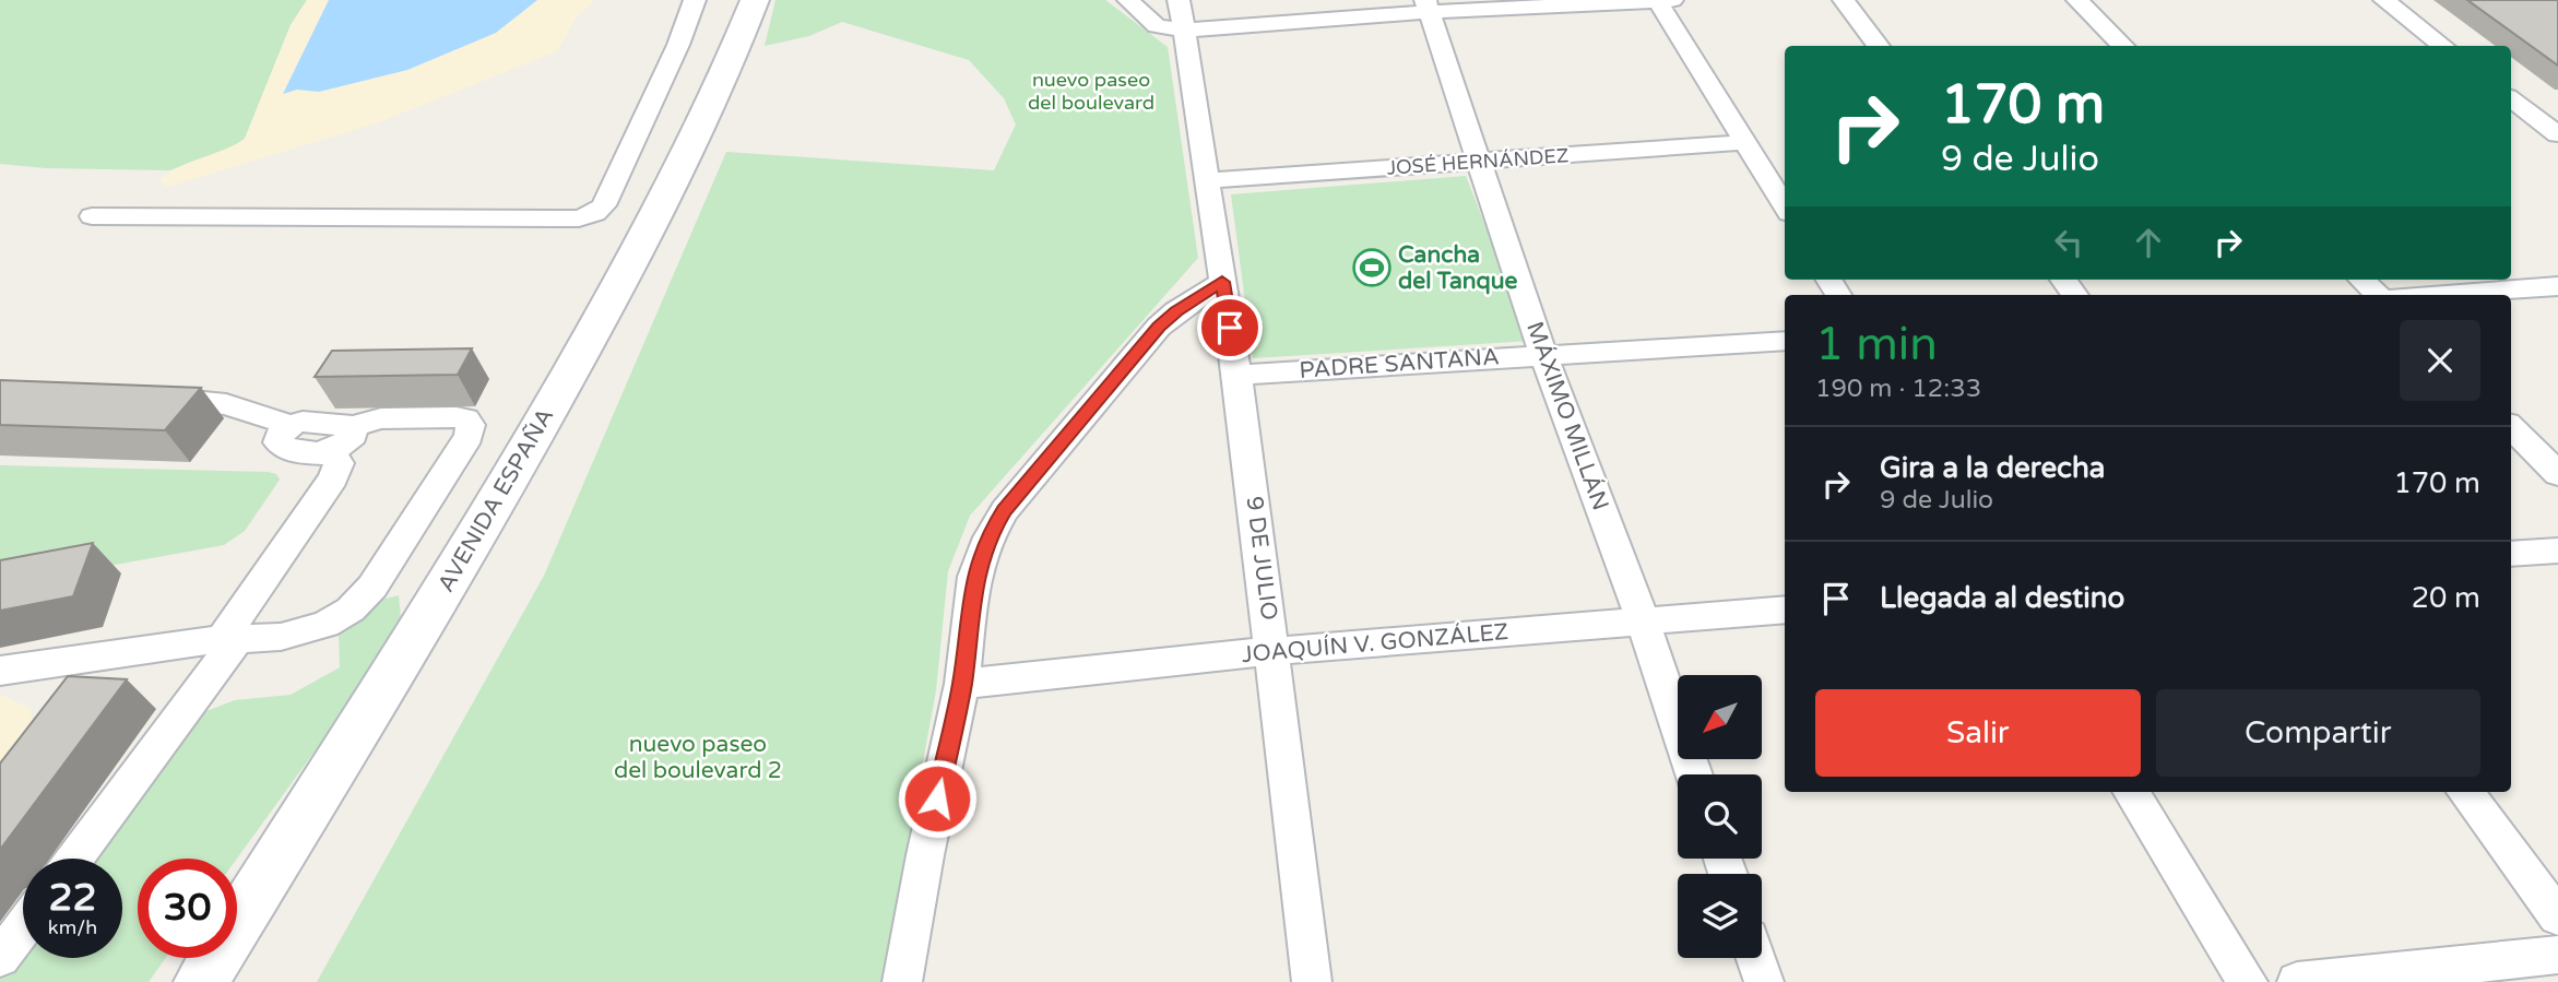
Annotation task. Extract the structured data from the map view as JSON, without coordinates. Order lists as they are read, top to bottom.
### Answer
{
  "streets": {
    "main road": ["AVENIDA ESPAÑA"],
    "street": [
      "JOSÉ HERNÁNDEZ",
      "PADRE SANTANA",
      "MÁXIMO MILLÁN",
      "9 DE JULIO",
      "JOAQUÍN V. GONZÁLEZ"
    ]
  },
  "crossings": [
    ["JOSÉ HERNÁNDEZ", "MÁXIMO MILLÁN"],
    ["JOSÉ HERNÁNDEZ", "9 DE JULIO"],
    ["PADRE SANTANA", "MÁXIMO MILLÁN"],
    ["PADRE SANTANA", "9 DE JULIO"],
    ["MÁXIMO MILLÁN", "JOAQUÍN V. GONZÁLEZ"],
    ["9 DE JULIO", "JOAQUÍN V. GONZÁLEZ"]
  ],
  "parks": ["nuevo paseo del boulevard", "nuevo paseo del boulevard 2"],
  "places": {
    "sports": ["Cancha del Tanque"]
  },
  "north": "bottom left",
  "page": {
    "turn": ["170 m", "9 de Julio"],
    "heading": ["1 min", "190 m · 12:33"],
    "list": [
      {
        "name": "Gira a la derecha",
        "note": "9 de Julio",
        "value": "170 m"
      },
      {
        "name": "Llegada al destino",
        "value": "20 m"
      }
    ],
    "buttons": ["Salir", "Compartir"],
    "speed": "22 km/h",
    "limit": "30"
  }
}
